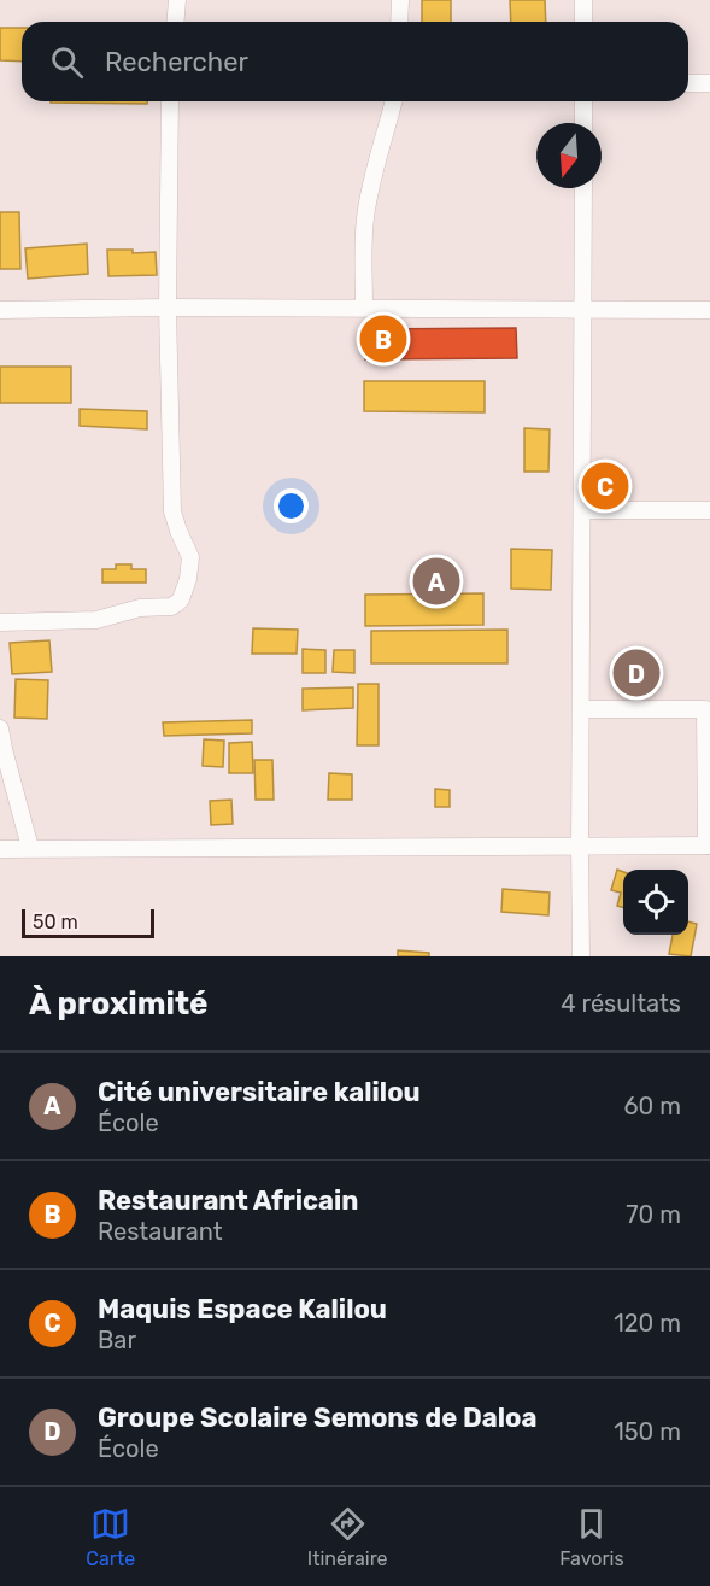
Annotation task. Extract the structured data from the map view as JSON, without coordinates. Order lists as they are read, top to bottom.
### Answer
{
  "scale_bar": "50 m",
  "north": "bottom",
  "page": {
    "search": "Rechercher",
    "pins": [
      "B",
      "C",
      "A",
      "D"
    ],
    "scale": "50 m",
    "heading": ["À proximité", "4 résultats"],
    "list": [
      {
        "mark": "A",
        "name": "Cité universitaire kalilou",
        "note": "École",
        "value": "60 m"
      },
      {
        "mark": "B",
        "name": "Restaurant Africain",
        "note": "Restaurant",
        "value": "70 m"
      },
      {
        "mark": "C",
        "name": "Maquis Espace Kalilou",
        "note": "Bar",
        "value": "120 m"
      },
      {
        "mark": "D",
        "name": "Groupe Scolaire Semons de Daloa",
        "note": "École",
        "value": "150 m"
      }
    ],
    "nav": ["Carte", "Itinéraire", "Favoris"]
  }
}
